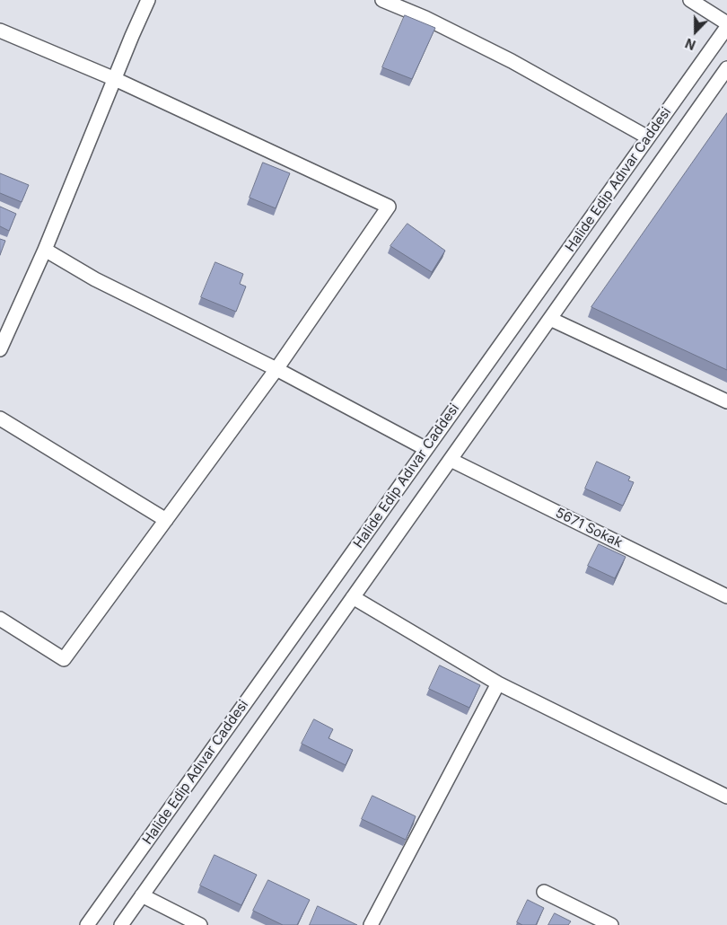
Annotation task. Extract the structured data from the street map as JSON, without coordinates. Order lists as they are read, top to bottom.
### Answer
{
  "streets": {
    "street": ["Halide Edip Adıvar Caddesi", "5671 Sokak"]
  },
  "crossings": [
    ["Halide Edip Adıvar Caddesi", "5671 Sokak"]
  ],
  "north": "bottom"
}
